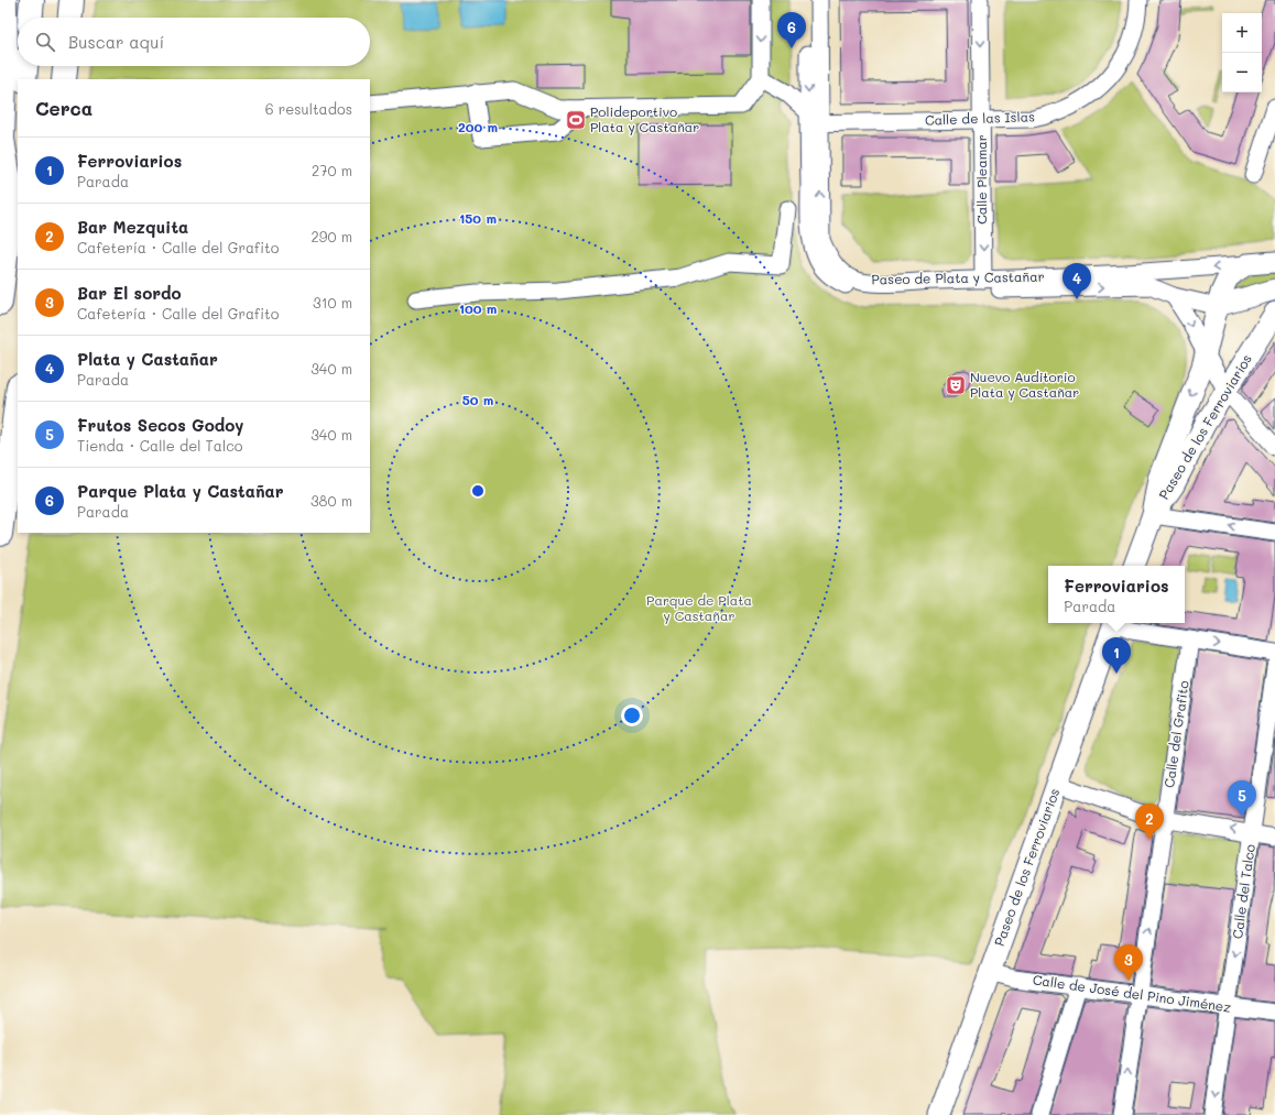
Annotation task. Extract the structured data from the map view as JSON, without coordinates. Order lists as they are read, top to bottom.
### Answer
{
  "streets": {
    "main road": ["Paseo de los Ferroviarios"],
    "street": [
      "Calle de las Islas",
      "Calle Pleamar",
      "Paseo de Plata y Castañar",
      "Calle del Grafito",
      "Calle del Talco",
      "Calle de José del Pino Jiménez"
    ]
  },
  "crossings": [
    ["Calle de las Islas", "Calle Pleamar"],
    ["Calle de las Islas", "Paseo de Plata y Castañar"],
    ["Calle Pleamar", "Paseo de Plata y Castañar"],
    ["Paseo de los Ferroviarios", "Calle de José del Pino Jiménez"],
    ["Calle del Grafito", "Calle de José del Pino Jiménez"],
    ["Calle del Talco", "Calle de José del Pino Jiménez"]
  ],
  "one_way": ["Calle Pleamar", "Calle del Talco"],
  "parks": ["Parque de Plata y Castañar"],
  "places": {
    "sports": ["Polideportivo Plata y Castañar"],
    "theatre": ["Nuevo Auditorio Plata y Castañar"]
  },
  "page": {
    "pins": [
      "6",
      "4",
      "1",
      "5",
      "2",
      "3"
    ],
    "map_buttons": ["+", "−"],
    "search": "Buscar aquí",
    "heading": ["Cerca", "6 resultados"],
    "list": [
      {
        "mark": "1",
        "name": "Ferroviarios",
        "note": "Parada",
        "value": "270 m"
      },
      {
        "mark": "2",
        "name": "Bar Mezquita",
        "note": "Cafetería · Calle del Grafito",
        "value": "290 m"
      },
      {
        "mark": "3",
        "name": "Bar El sordo",
        "note": "Cafetería · Calle del Grafito",
        "value": "310 m"
      },
      {
        "mark": "4",
        "name": "Plata y Castañar",
        "note": "Parada",
        "value": "340 m"
      },
      {
        "mark": "5",
        "name": "Frutos Secos Godoy",
        "note": "Tienda · Calle del Talco",
        "value": "340 m"
      },
      {
        "mark": "6",
        "name": "Parque Plata y Castañar",
        "note": "Parada",
        "value": "380 m"
      }
    ],
    "popup": ["Ferroviarios", "Parada"]
  },
  "rings": [
    "200 m",
    "150 m",
    "100 m",
    "50 m"
  ]
}
